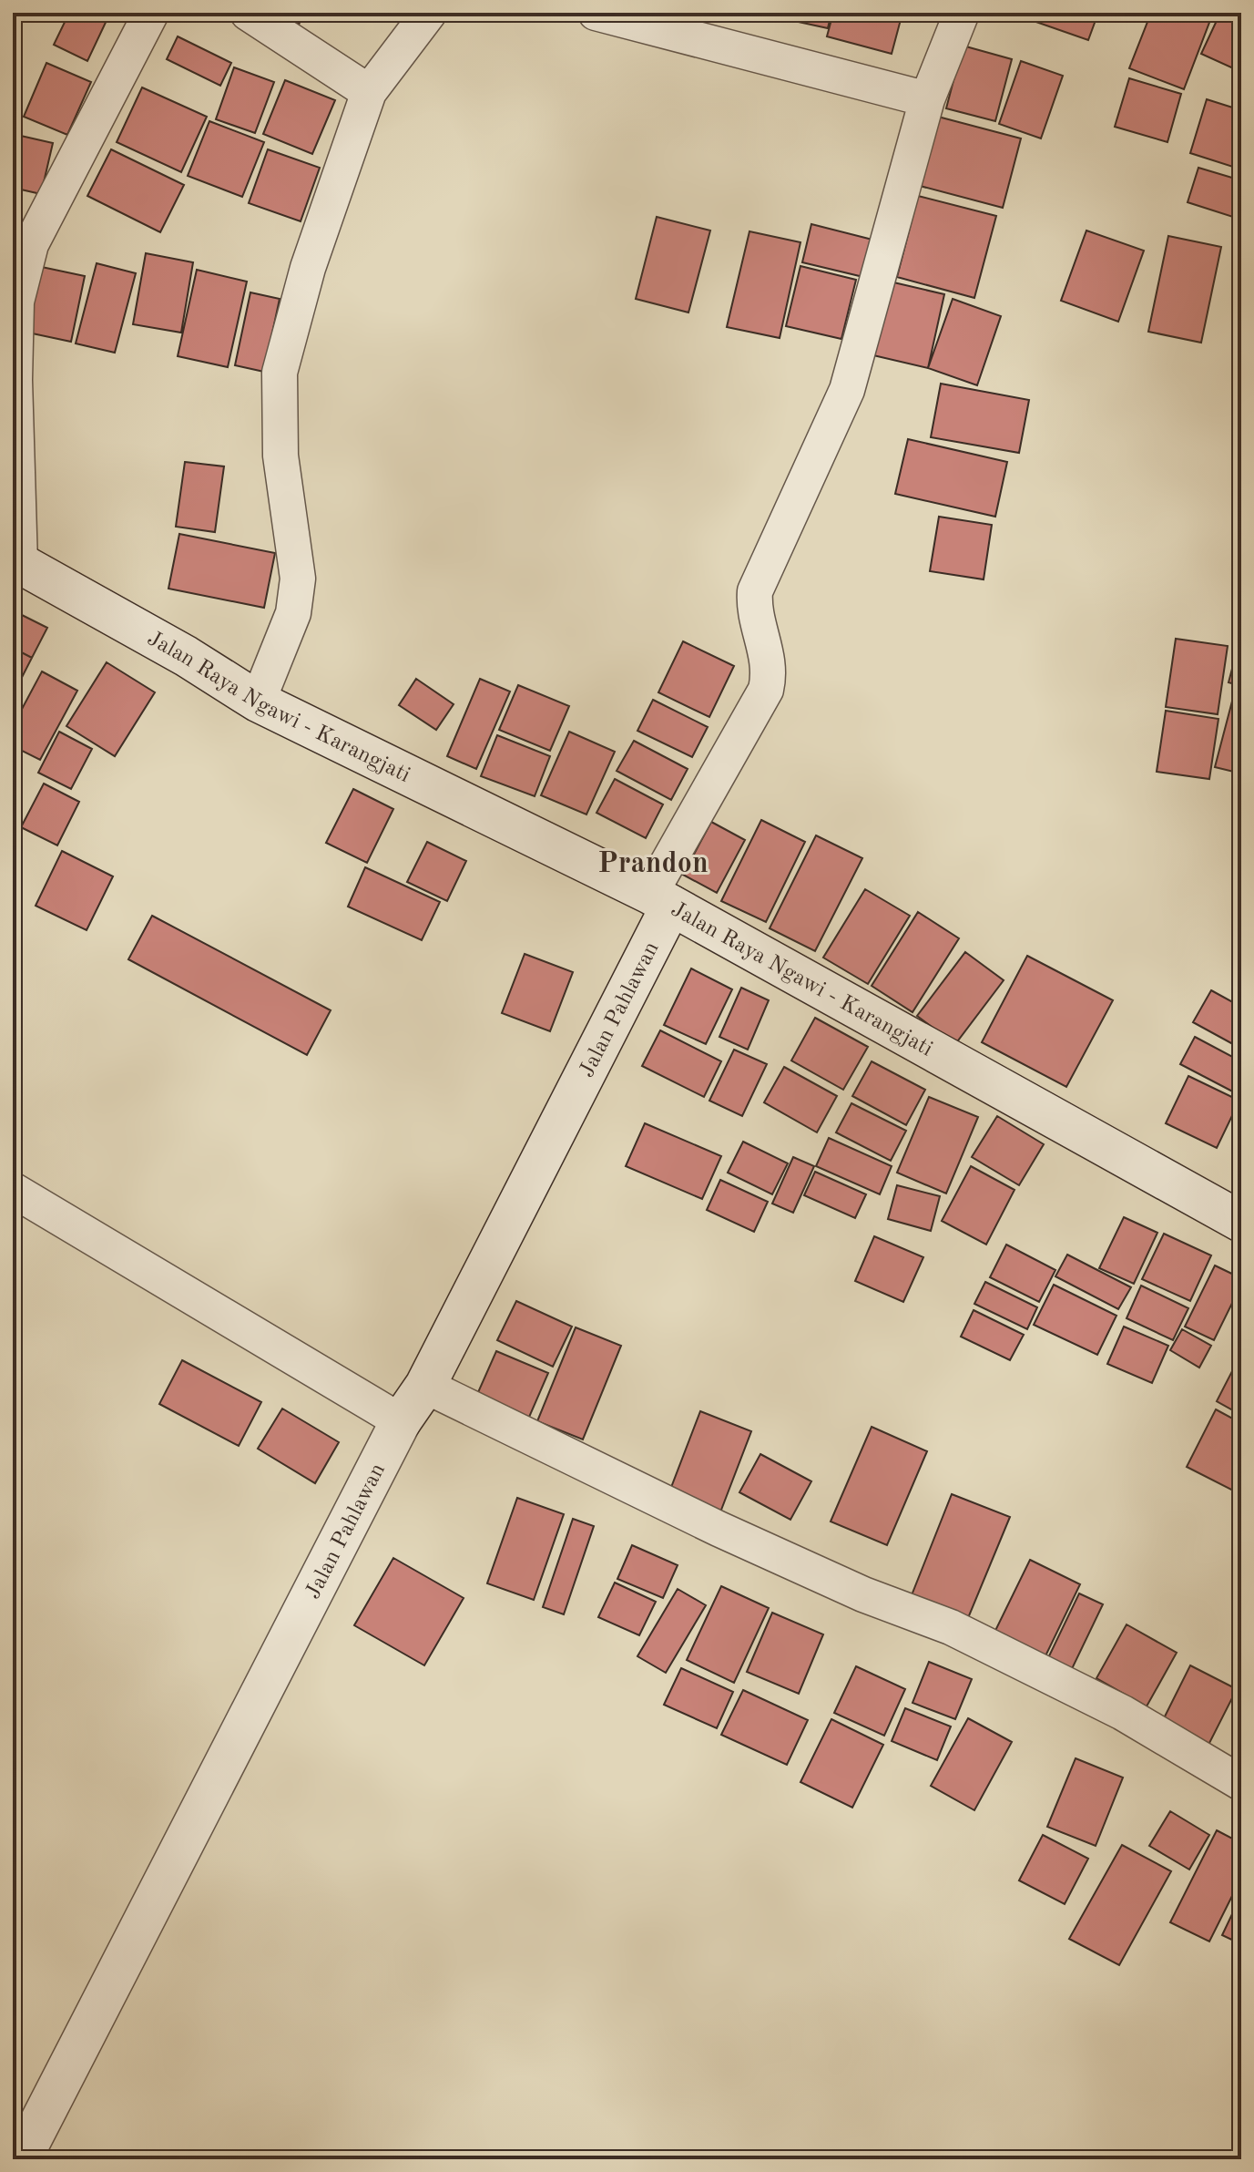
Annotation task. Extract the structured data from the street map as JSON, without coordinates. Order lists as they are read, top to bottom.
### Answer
{
  "streets": {
    "main road": ["Jalan Raya Ngawi - Karangjati", "Jalan Pahlawan"]
  },
  "crossings": [
    ["Jalan Raya Ngawi - Karangjati", "Jalan Pahlawan"]
  ],
  "districts": ["Prandon"]
}
